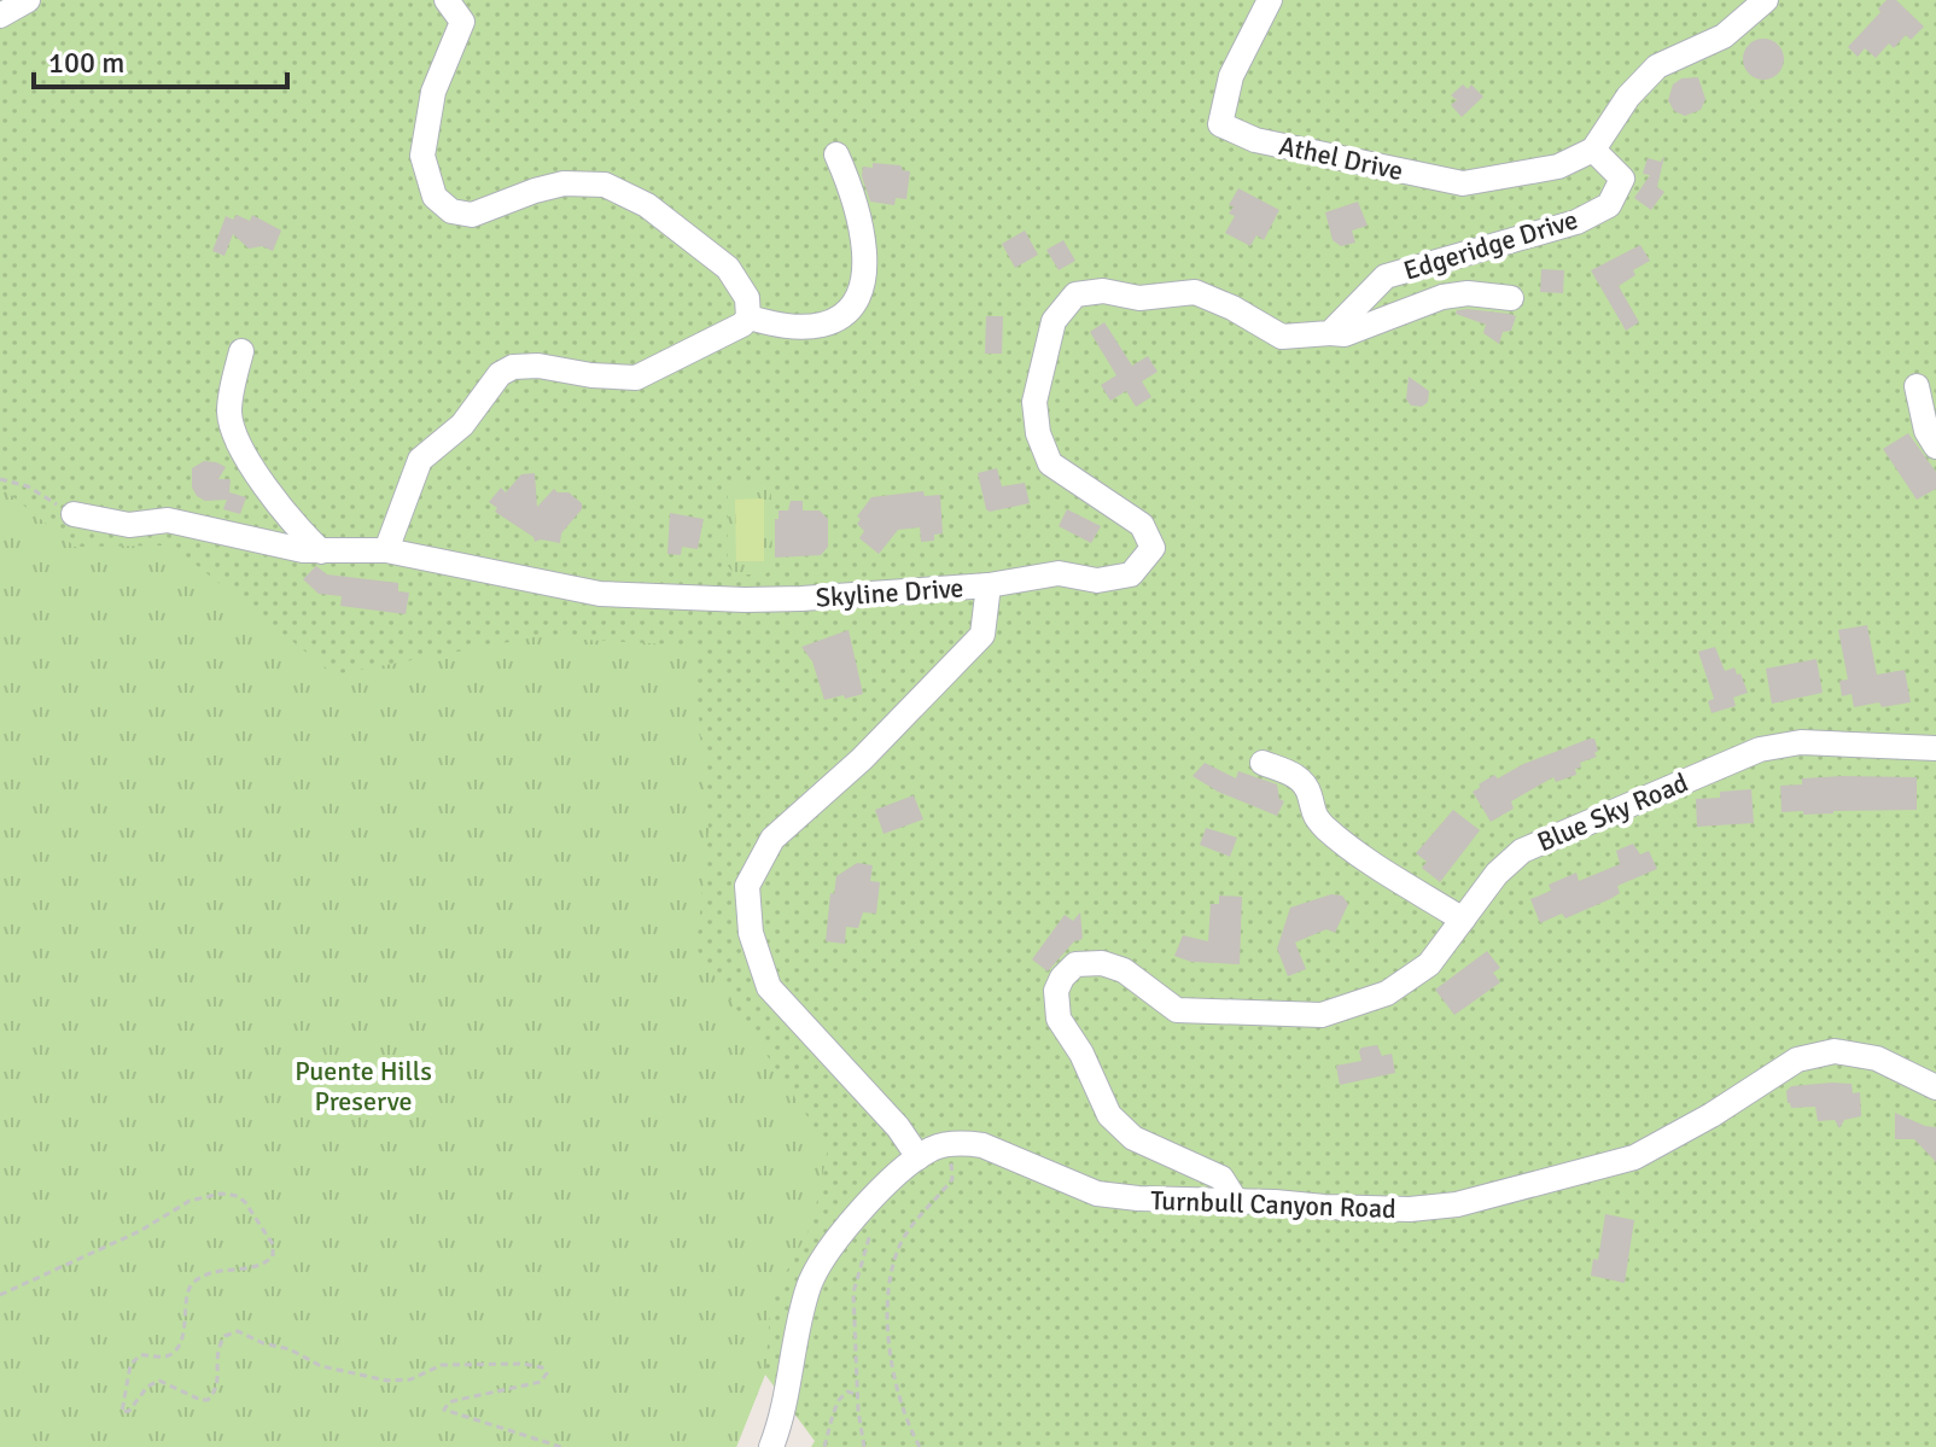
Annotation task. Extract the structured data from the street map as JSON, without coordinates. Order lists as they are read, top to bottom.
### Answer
{
  "streets": {
    "street": [
      "Athel Drive",
      "Edgeridge Drive",
      "Skyline Drive",
      "Blue Sky Road",
      "Turnbull Canyon Road"
    ]
  },
  "crossings": [
    ["Athel Drive", "Edgeridge Drive"],
    ["Blue Sky Road", "Turnbull Canyon Road"]
  ],
  "parks": ["Puente Hills Preserve"],
  "scale_bar": "100 m"
}
